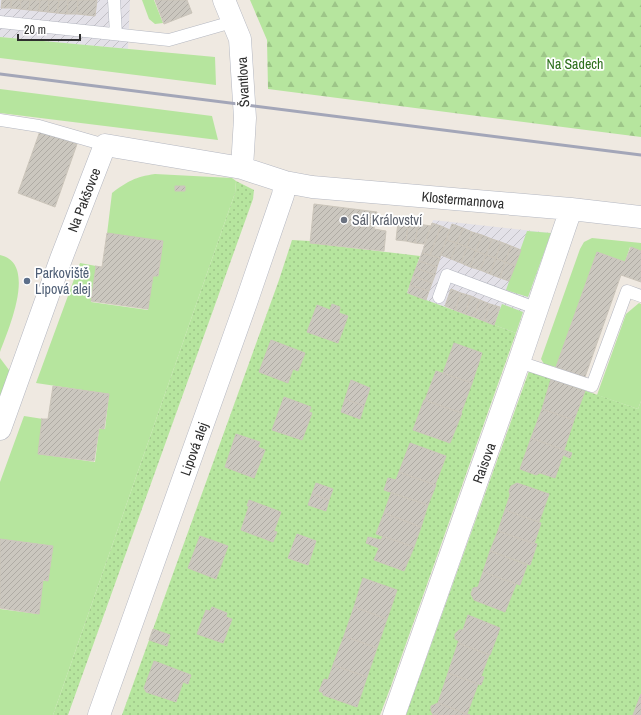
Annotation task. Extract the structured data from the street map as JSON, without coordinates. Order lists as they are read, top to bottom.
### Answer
{
  "streets": {
    "street": [
      "Švantlova",
      "Na Pakšovce",
      "Klostermannova",
      "Lipová alej",
      "Raisova"
    ]
  },
  "crossings": [
    ["Klostermannova", "Lipová alej"],
    ["Klostermannova", "Raisova"]
  ],
  "parks": ["Na Sadech"],
  "places": ["Sál Království", "Parkoviště Lipová alej"],
  "scale_bar": "20 m"
}
